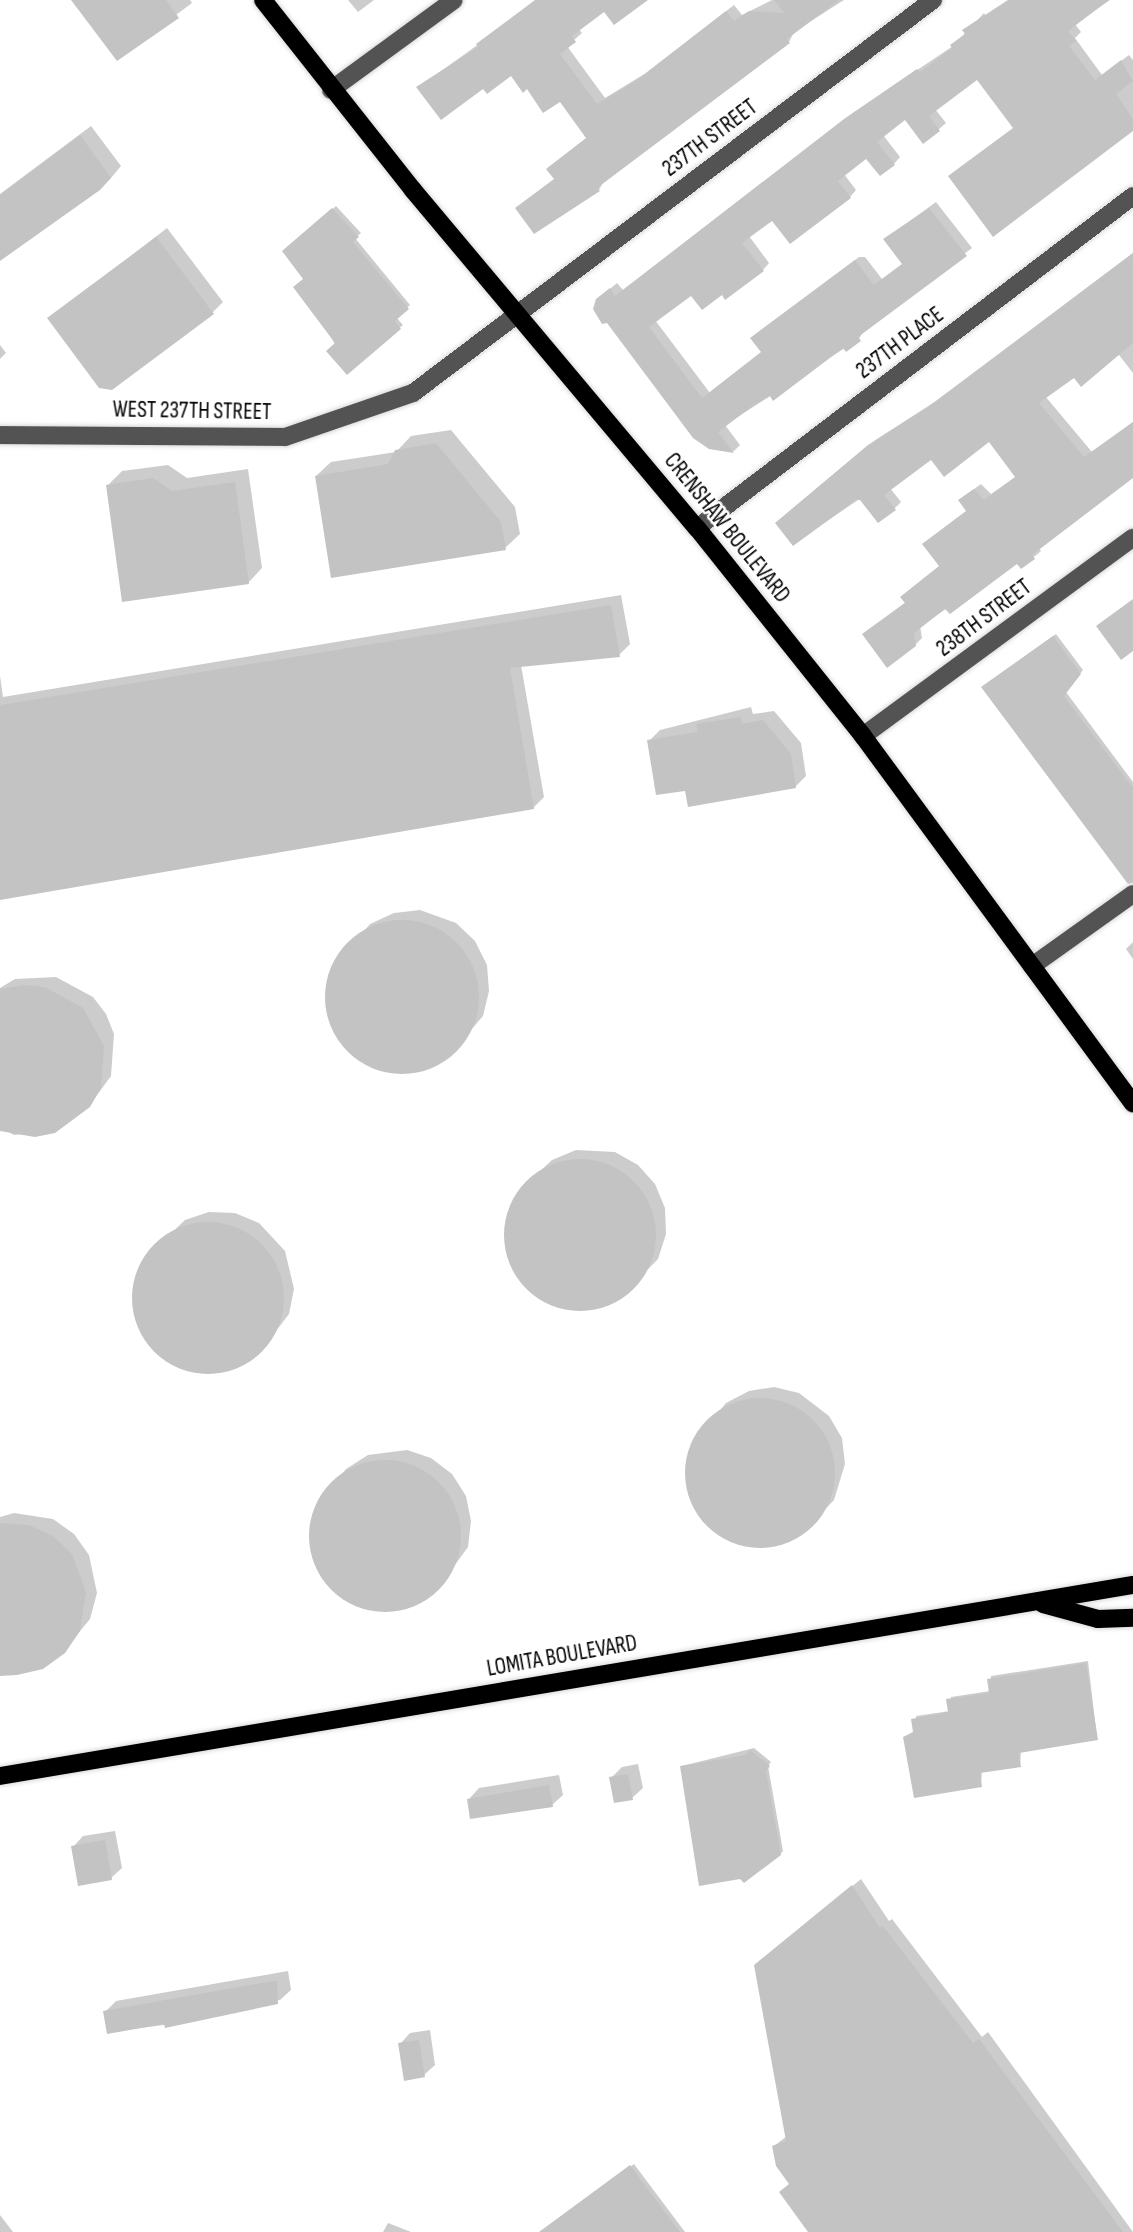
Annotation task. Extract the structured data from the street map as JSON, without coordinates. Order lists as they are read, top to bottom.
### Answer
{
  "streets": {
    "main road": ["CRENSHAW BOULEVARD", "LOMITA BOULEVARD"],
    "street": [
      "237TH STREET",
      "237TH PLACE",
      "WEST 237TH STREET",
      "238TH STREET"
    ]
  },
  "crossings": [
    ["237TH STREET", "WEST 237TH STREET"],
    ["237TH STREET", "CRENSHAW BOULEVARD"],
    ["237TH PLACE", "CRENSHAW BOULEVARD"],
    ["WEST 237TH STREET", "CRENSHAW BOULEVARD"],
    ["CRENSHAW BOULEVARD", "238TH STREET"]
  ]
}
